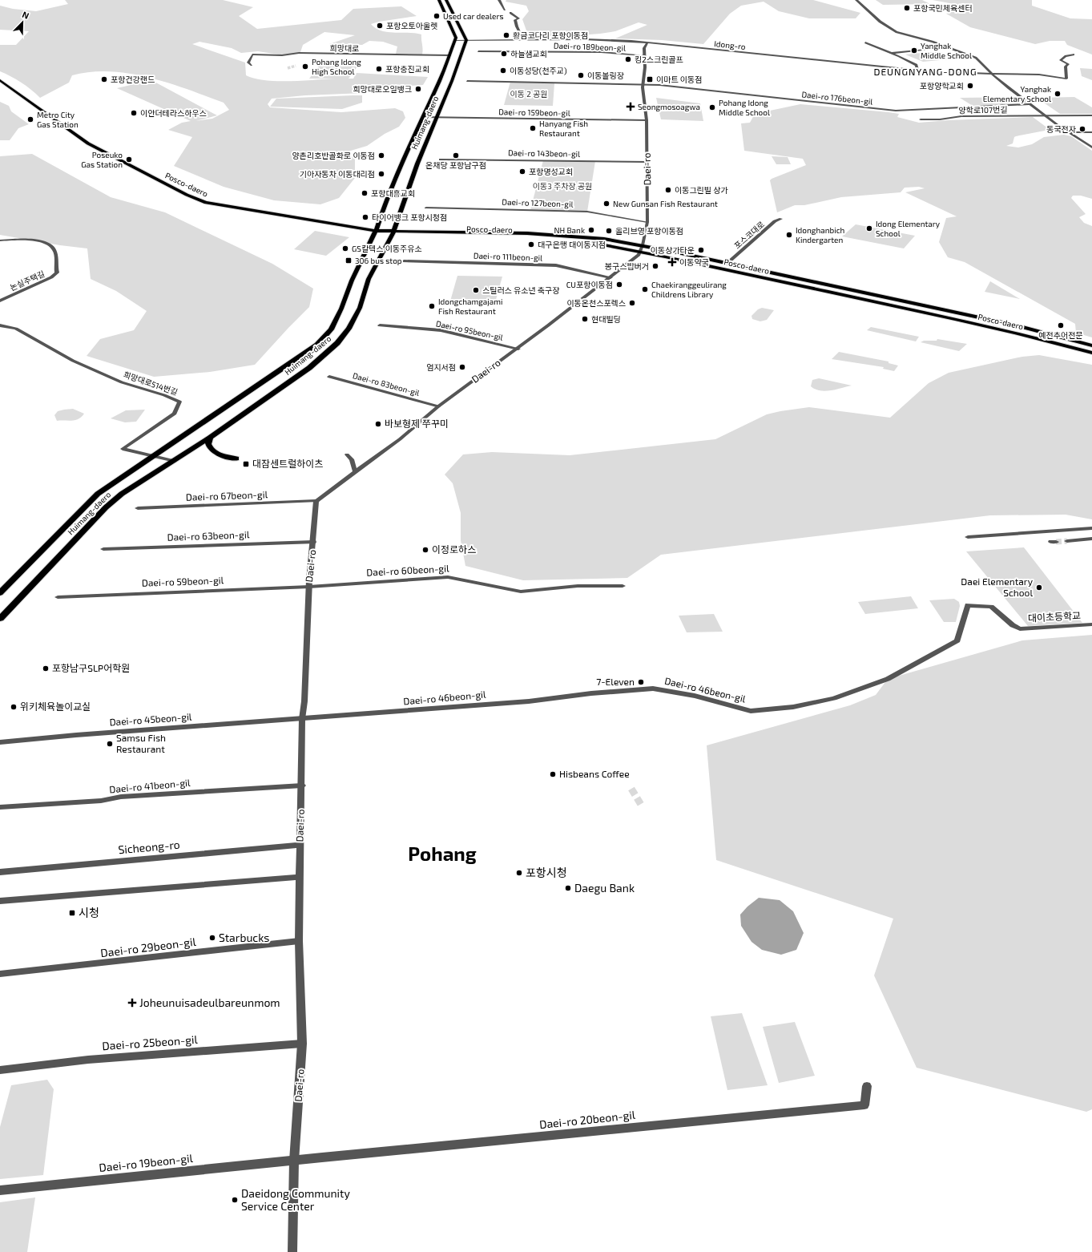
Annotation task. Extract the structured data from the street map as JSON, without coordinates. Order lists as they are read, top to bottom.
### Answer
{
  "streets": {
    "main road": ["Huimang-daero", "Posco-daero"],
    "street": [
      "Idong-ro",
      "Daei-ro 189beon-gil",
      "희망대로",
      "Daei-ro 176beon-gil",
      "양학로107번길",
      "Daei-ro 159beon-gil",
      "Daei-ro 143beon-gil",
      "Daei-ro",
      "Daei-ro 127beon-gil",
      "포스코대로",
      "Daei-ro 111beon-gil",
      "논실주택길",
      "Daei-ro 95beon-gil",
      "희망대로514번길",
      "Daei-ro 83beon-gil",
      "Daei-ro 67beon-gil",
      "Daei-ro 63beon-gil",
      "Daei-ro 60beon-gil",
      "Daei-ro 59beon-gil",
      "대이초등학교",
      "Daei-ro 46beon-gil",
      "Daei-ro 45beon-gil",
      "Daei-ro 41beon-gil",
      "Sicheong-ro",
      "Daei-ro 29beon-gil",
      "Daei-ro 25beon-gil",
      "Daei-ro 20beon-gil",
      "Daei-ro 19beon-gil"
    ]
  },
  "crossings": [
    ["Idong-ro", "Huimang-daero"],
    ["Idong-ro", "Daei-ro"],
    ["Daei-ro 189beon-gil", "Daei-ro"],
    ["희망대로", "Huimang-daero"],
    ["Daei-ro 176beon-gil", "Daei-ro"],
    ["Daei-ro 159beon-gil", "Huimang-daero"],
    ["Daei-ro 159beon-gil", "Daei-ro"],
    ["Huimang-daero", "Posco-daero"],
    ["Huimang-daero", "희망대로514번길"],
    ["Daei-ro 143beon-gil", "Daei-ro"],
    ["Daei-ro", "Posco-daero"],
    ["Daei-ro", "Daei-ro 127beon-gil"],
    ["Daei-ro", "Daei-ro 111beon-gil"],
    ["Daei-ro", "Daei-ro 95beon-gil"],
    ["Daei-ro", "Daei-ro 83beon-gil"],
    ["Daei-ro", "Daei-ro 67beon-gil"],
    ["Daei-ro", "Daei-ro 63beon-gil"],
    ["Daei-ro", "Daei-ro 60beon-gil"],
    ["Daei-ro", "Daei-ro 59beon-gil"],
    ["Daei-ro", "Daei-ro 46beon-gil"],
    ["Daei-ro", "Daei-ro 45beon-gil"],
    ["Daei-ro", "Daei-ro 41beon-gil"],
    ["Daei-ro", "Sicheong-ro"],
    ["Daei-ro", "Daei-ro 29beon-gil"],
    ["Daei-ro", "Daei-ro 25beon-gil"],
    ["Daei-ro", "Daei-ro 20beon-gil"],
    ["Daei-ro", "Daei-ro 19beon-gil"],
    ["Posco-daero", "포스코대로"],
    ["Daei-ro 60beon-gil", "Daei-ro 59beon-gil"],
    ["대이초등학교", "Daei-ro 46beon-gil"],
    ["Daei-ro 46beon-gil", "Daei-ro 45beon-gil"],
    ["Daei-ro 20beon-gil", "Daei-ro 19beon-gil"]
  ],
  "districts": ["DEUNGNYANG-DONG", "Pohang"],
  "parks": ["이동 2 공원", "이동3 주차장 공원"],
  "places": {
    "other": [
      "포항국민체육센터",
      "Used car dealers",
      "포항오토아울렛",
      "황금코다리 포항이동점",
      "Yanghak Middle School",
      "하늘샘교회",
      "킹2스크린골프",
      "Pohang Idong High School",
      "포항충진교회",
      "이동성당(천주교)",
      "이동볼링장",
      "포항건강랜드",
      "포항양학교회",
      "희망대로오일뱅크",
      "Yanghak Elementary School",
      "Pohang Idong Middle School",
      "이안더테라스하우스",
      "Metro City Gas Station",
      "Hanyang Fish Restaurant",
      "동국전자",
      "양촌리호반골화로 이동점",
      "온채당 포항남구점",
      "Poseuko Gas Station",
      "포항명성교회",
      "기아자동차 이동대리점",
      "이동그린빌 상가",
      "포항대흥교회",
      "New Gunsan Fish Restaurant",
      "타이어뱅크 포항시청점",
      "Idong Elementary School",
      "NH Bank",
      "올리브영 포항이동점",
      "Idonghanbich Kindergarten",
      "대구은행 대이동지점",
      "GS칼텍스 이동주유소",
      "이동상가타운",
      "봉구스밥버거",
      "CU포항이동점",
      "Chaekiranggeulirang Childrens Library",
      "스틸러스 유소년 축구장",
      "이동온천스포렉스",
      "Idongchamgajami Fish Restaurant",
      "현대빌딩",
      "예전추어전문",
      "엄지서점",
      "바보형제 쭈꾸미",
      "이정로하스",
      "Daei Elementary School",
      "포항남구SLP어학원",
      "7-Eleven",
      "위키체육놀이교실",
      "Samsu Fish Restaurant",
      "Hisbeans Coffee",
      "포항시청",
      "Daegu Bank",
      "Starbucks",
      "Daeidong Community Service Center"
    ],
    "transit": [
      "이마트 이동점",
      "306 bus stop",
      "대잠센트럴하이츠",
      "시청"
    ],
    "health": ["Seongmosoagwa", "이동약국", "Joheunuisadeulbareunmom"]
  },
  "north": "top right"
}
